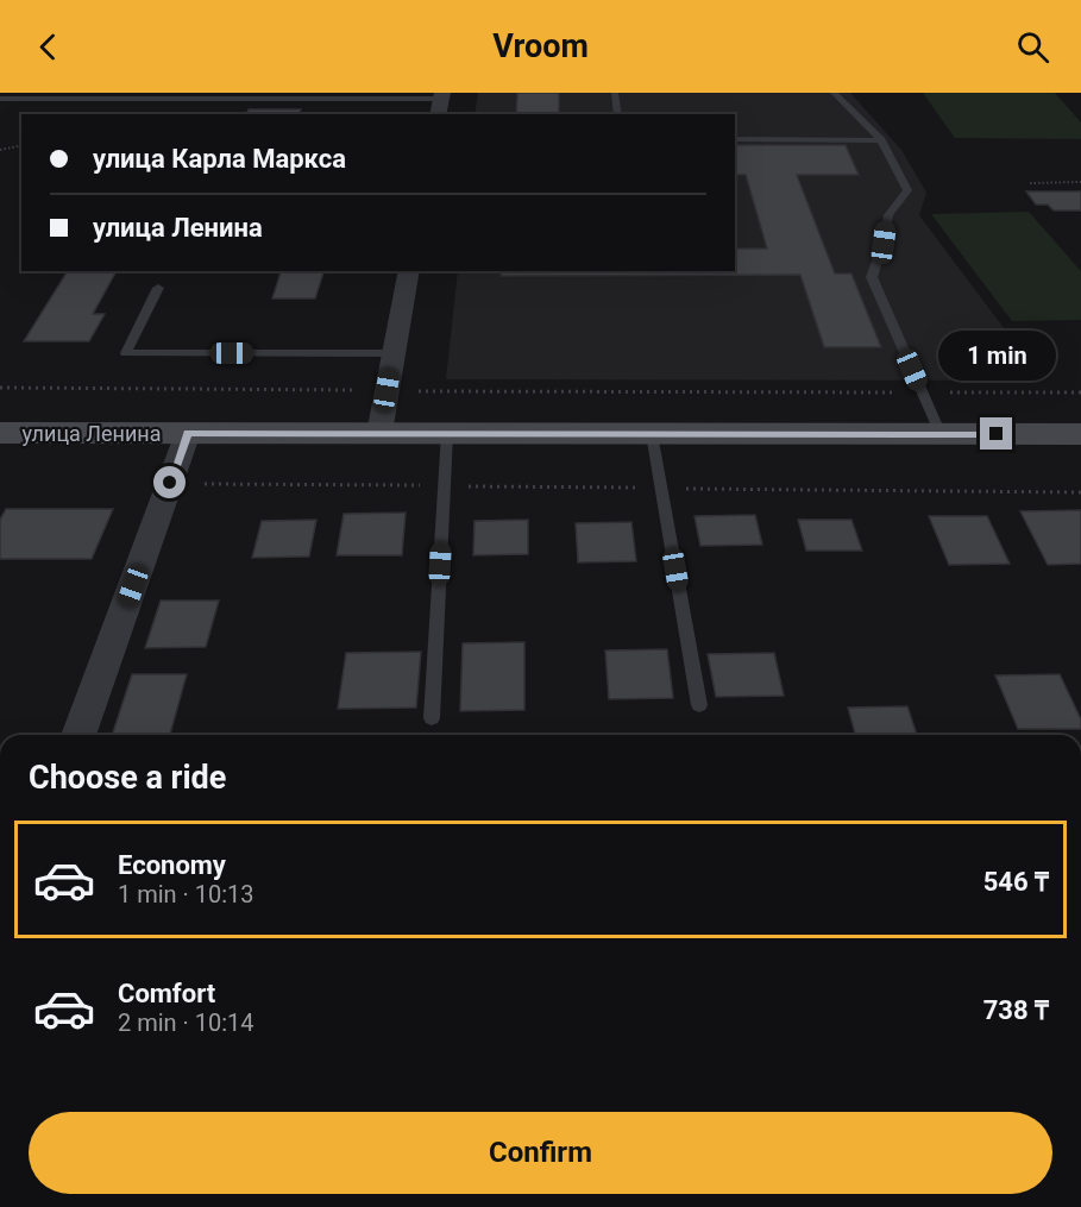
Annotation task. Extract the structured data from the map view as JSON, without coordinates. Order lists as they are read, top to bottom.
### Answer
{
  "streets": {
    "street": ["улица Ленина"]
  },
  "page": {
    "header": "Vroom",
    "banner": ["улица Карла Маркса", "улица Ленина"],
    "bubble": "1 min",
    "heading": "Choose a ride",
    "list": [
      {
        "name": "Economy",
        "note": "1 min · 10:13",
        "value": "546 ₸"
      },
      {
        "name": "Comfort",
        "note": "2 min · 10:14",
        "value": "738 ₸"
      }
    ],
    "buttons": "Confirm"
  }
}
